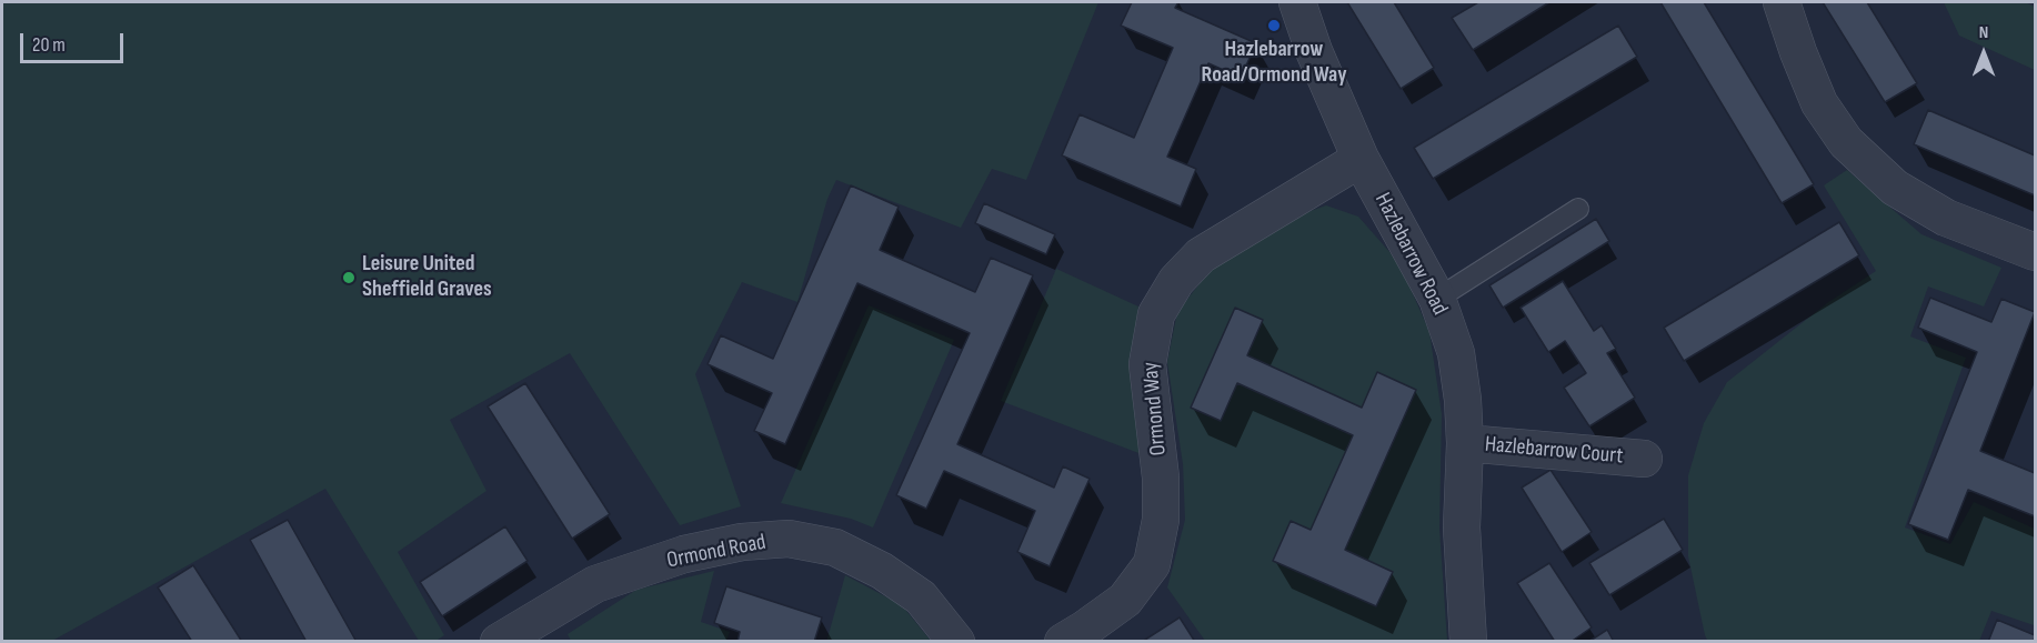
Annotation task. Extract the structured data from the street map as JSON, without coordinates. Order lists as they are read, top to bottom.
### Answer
{
  "streets": {
    "street": [
      "Hazlebarrow Road",
      "Ormond Way",
      "Hazlebarrow Court",
      "Ormond Road"
    ]
  },
  "crossings": [
    ["Hazlebarrow Road", "Ormond Way"],
    ["Hazlebarrow Road", "Hazlebarrow Court"]
  ],
  "places": ["Hazlebarrow Road/Ormond Way", "Leisure United Sheffield Graves"],
  "scale_bar": "20 m",
  "north": "top"
}
